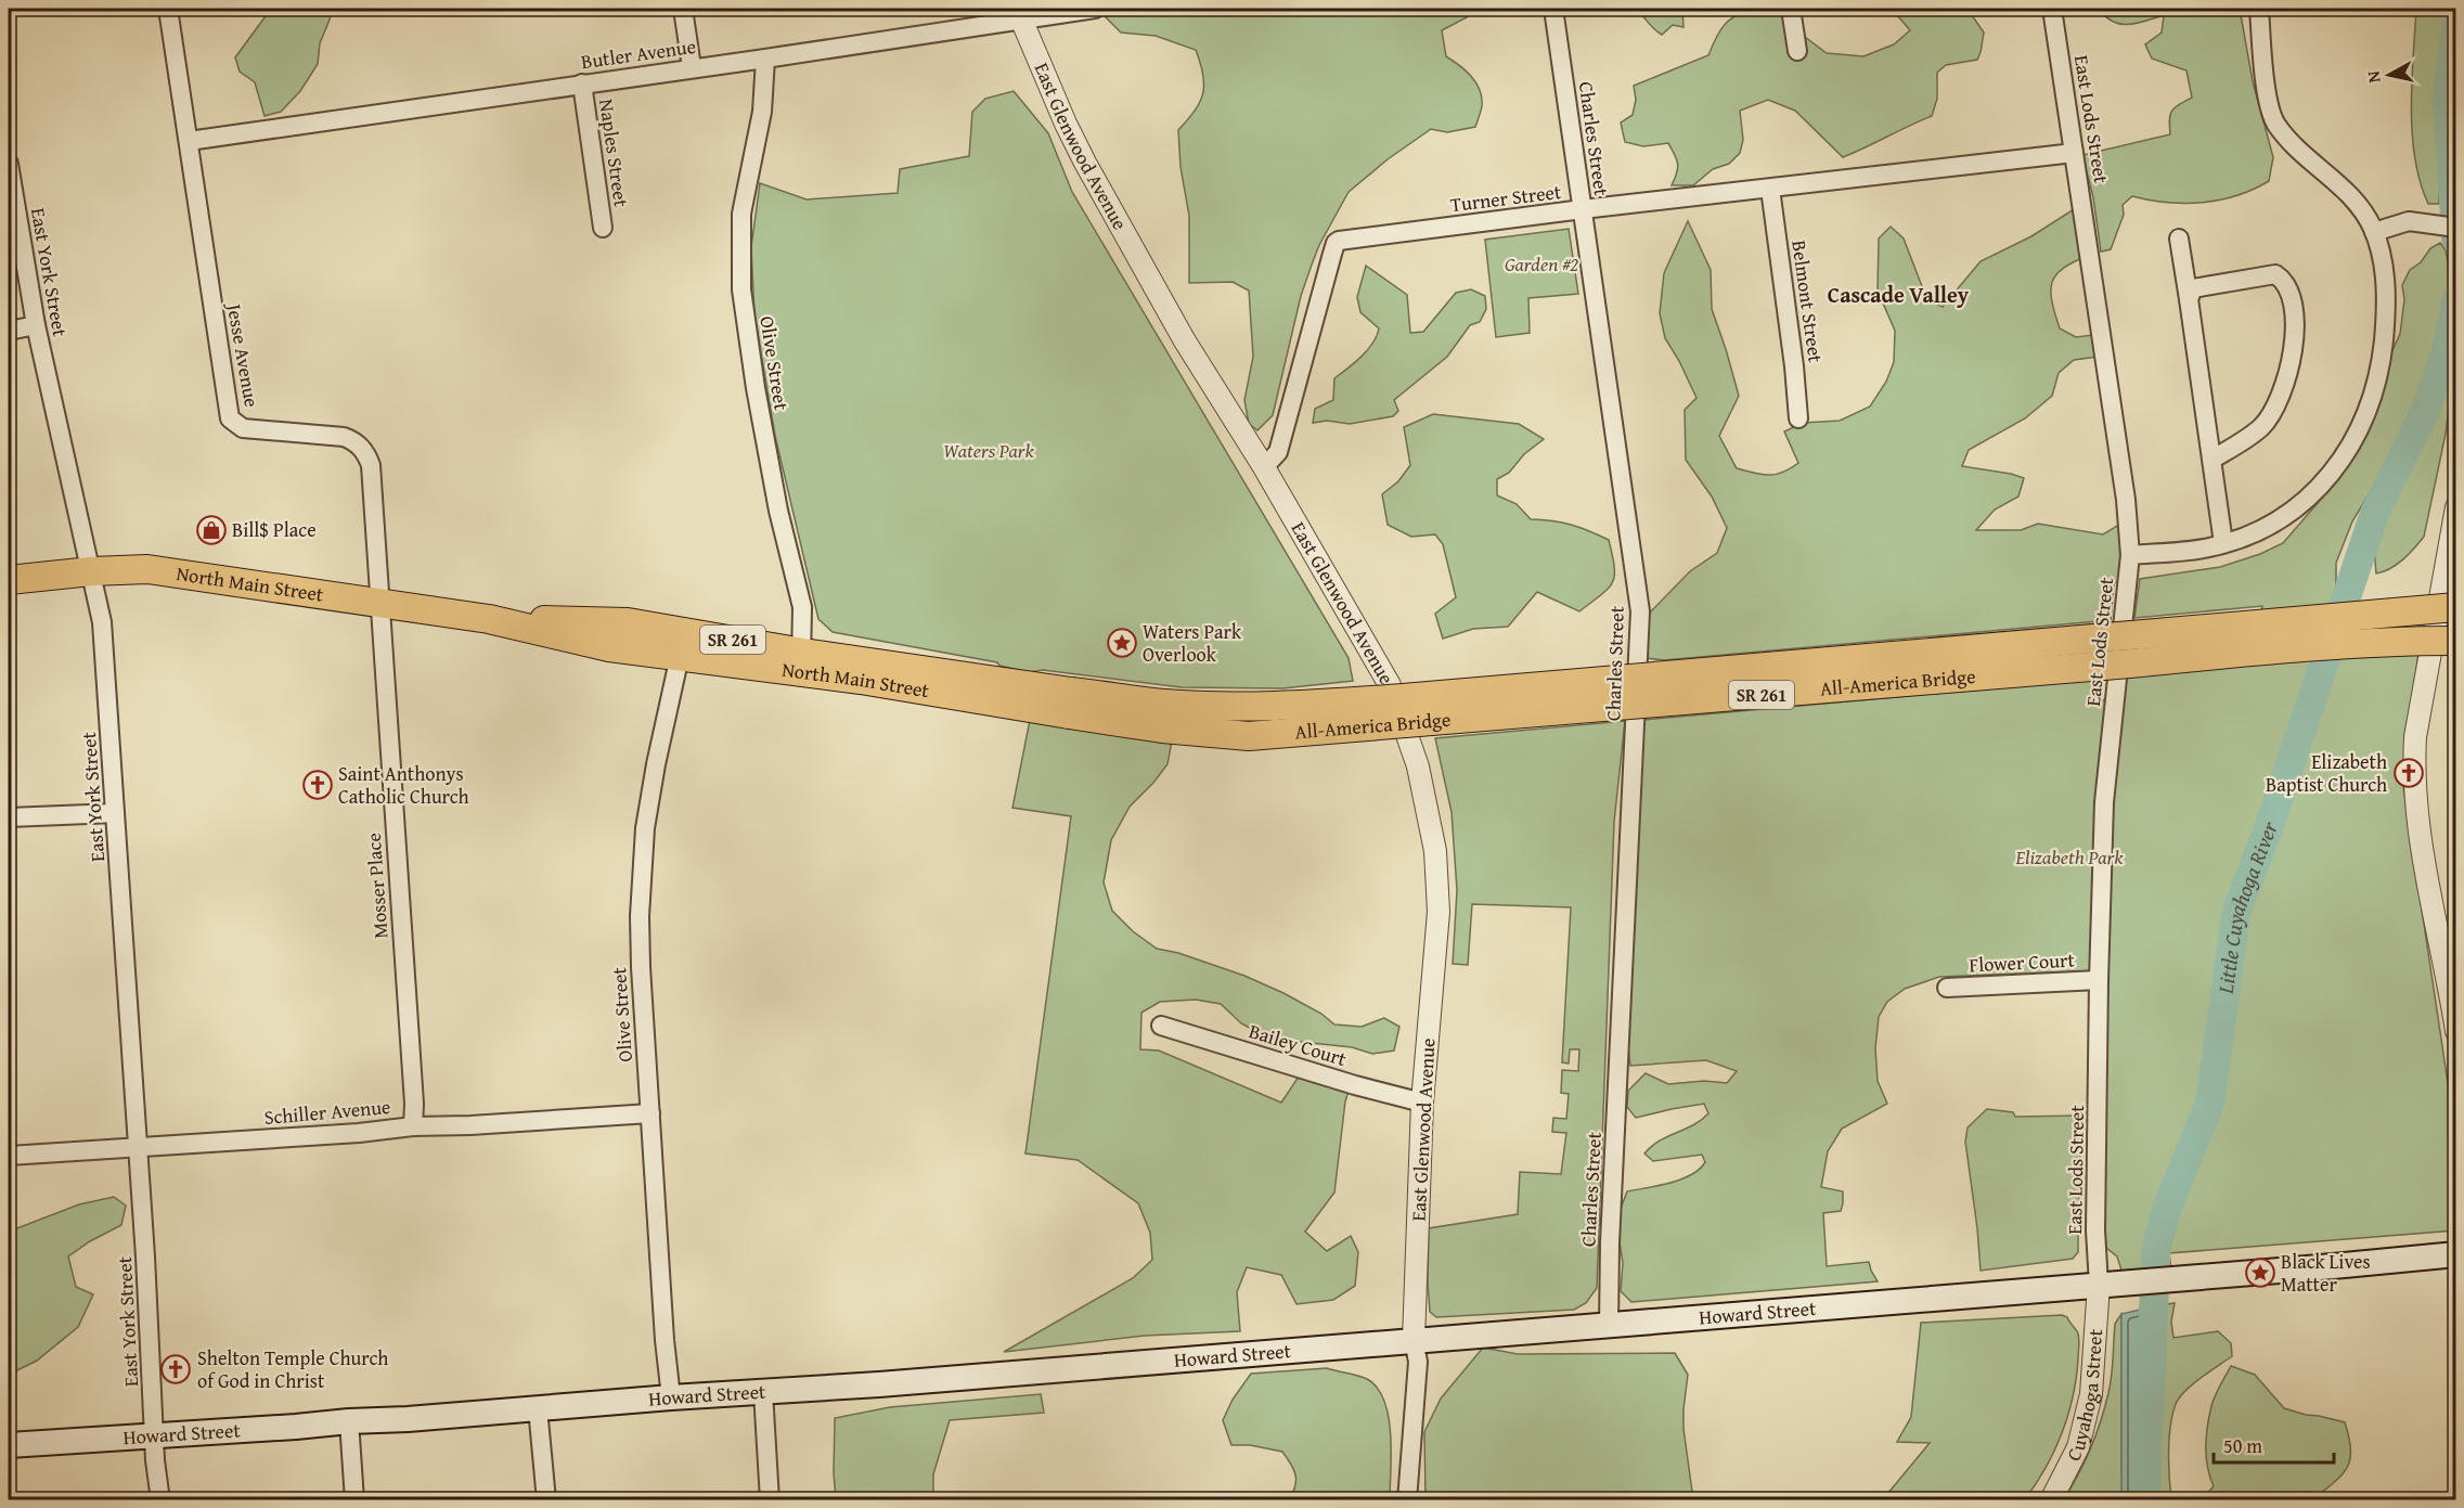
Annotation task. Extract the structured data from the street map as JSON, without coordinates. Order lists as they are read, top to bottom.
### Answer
{
  "streets": {
    "main road": [
      "North Main Street",
      "SR 261",
      "All-America Bridge",
      "Howard Street"
    ],
    "street": [
      "Butler Avenue",
      "East Lods Street",
      "Charles Street",
      "East Glenwood Avenue",
      "Naples Street",
      "Turner Street",
      "East York Street",
      "Belmont Street",
      "Jesse Avenue",
      "Olive Street",
      "Mosser Place",
      "Flower Court",
      "Bailey Court",
      "Schiller Avenue",
      "Cuyahoga Street"
    ]
  },
  "crossings": [
    ["Butler Avenue", "East Glenwood Avenue"],
    ["Butler Avenue", "Naples Street"],
    ["Butler Avenue", "Jesse Avenue"],
    ["Butler Avenue", "Olive Street"],
    ["East Lods Street", "Turner Street"],
    ["East Lods Street", "Flower Court"],
    ["East Lods Street", "Howard Street"],
    ["East Lods Street", "Cuyahoga Street"],
    ["Charles Street", "Turner Street"],
    ["Charles Street", "Howard Street"],
    ["East Glenwood Avenue", "Turner Street"],
    ["East Glenwood Avenue", "Bailey Court"],
    ["East Glenwood Avenue", "Howard Street"],
    ["Turner Street", "Belmont Street"],
    ["East York Street", "North Main Street"],
    ["East York Street", "Schiller Avenue"],
    ["East York Street", "Howard Street"],
    ["Jesse Avenue", "North Main Street"],
    ["Jesse Avenue", "Mosser Place"],
    ["Olive Street", "North Main Street"],
    ["Olive Street", "Schiller Avenue"],
    ["Olive Street", "Howard Street"],
    ["North Main Street", "All-America Bridge"],
    ["North Main Street", "Mosser Place"],
    ["Mosser Place", "Schiller Avenue"],
    ["Howard Street", "Cuyahoga Street"]
  ],
  "districts": ["Cascade Valley"],
  "water": ["Little Cuyahoga River"],
  "parks": ["Garden #2", "Waters Park", "Elizabeth Park"],
  "places": {
    "shop": ["Bill$ Place"],
    "place": ["Waters Park Overlook", "Black Lives Matter"],
    "church": ["Elizabeth Baptist Church", "Saint Anthonys Catholic Church", "Shelton Temple Church of God in Christ"]
  },
  "scale_bar": "50 m",
  "north": "left"
}
